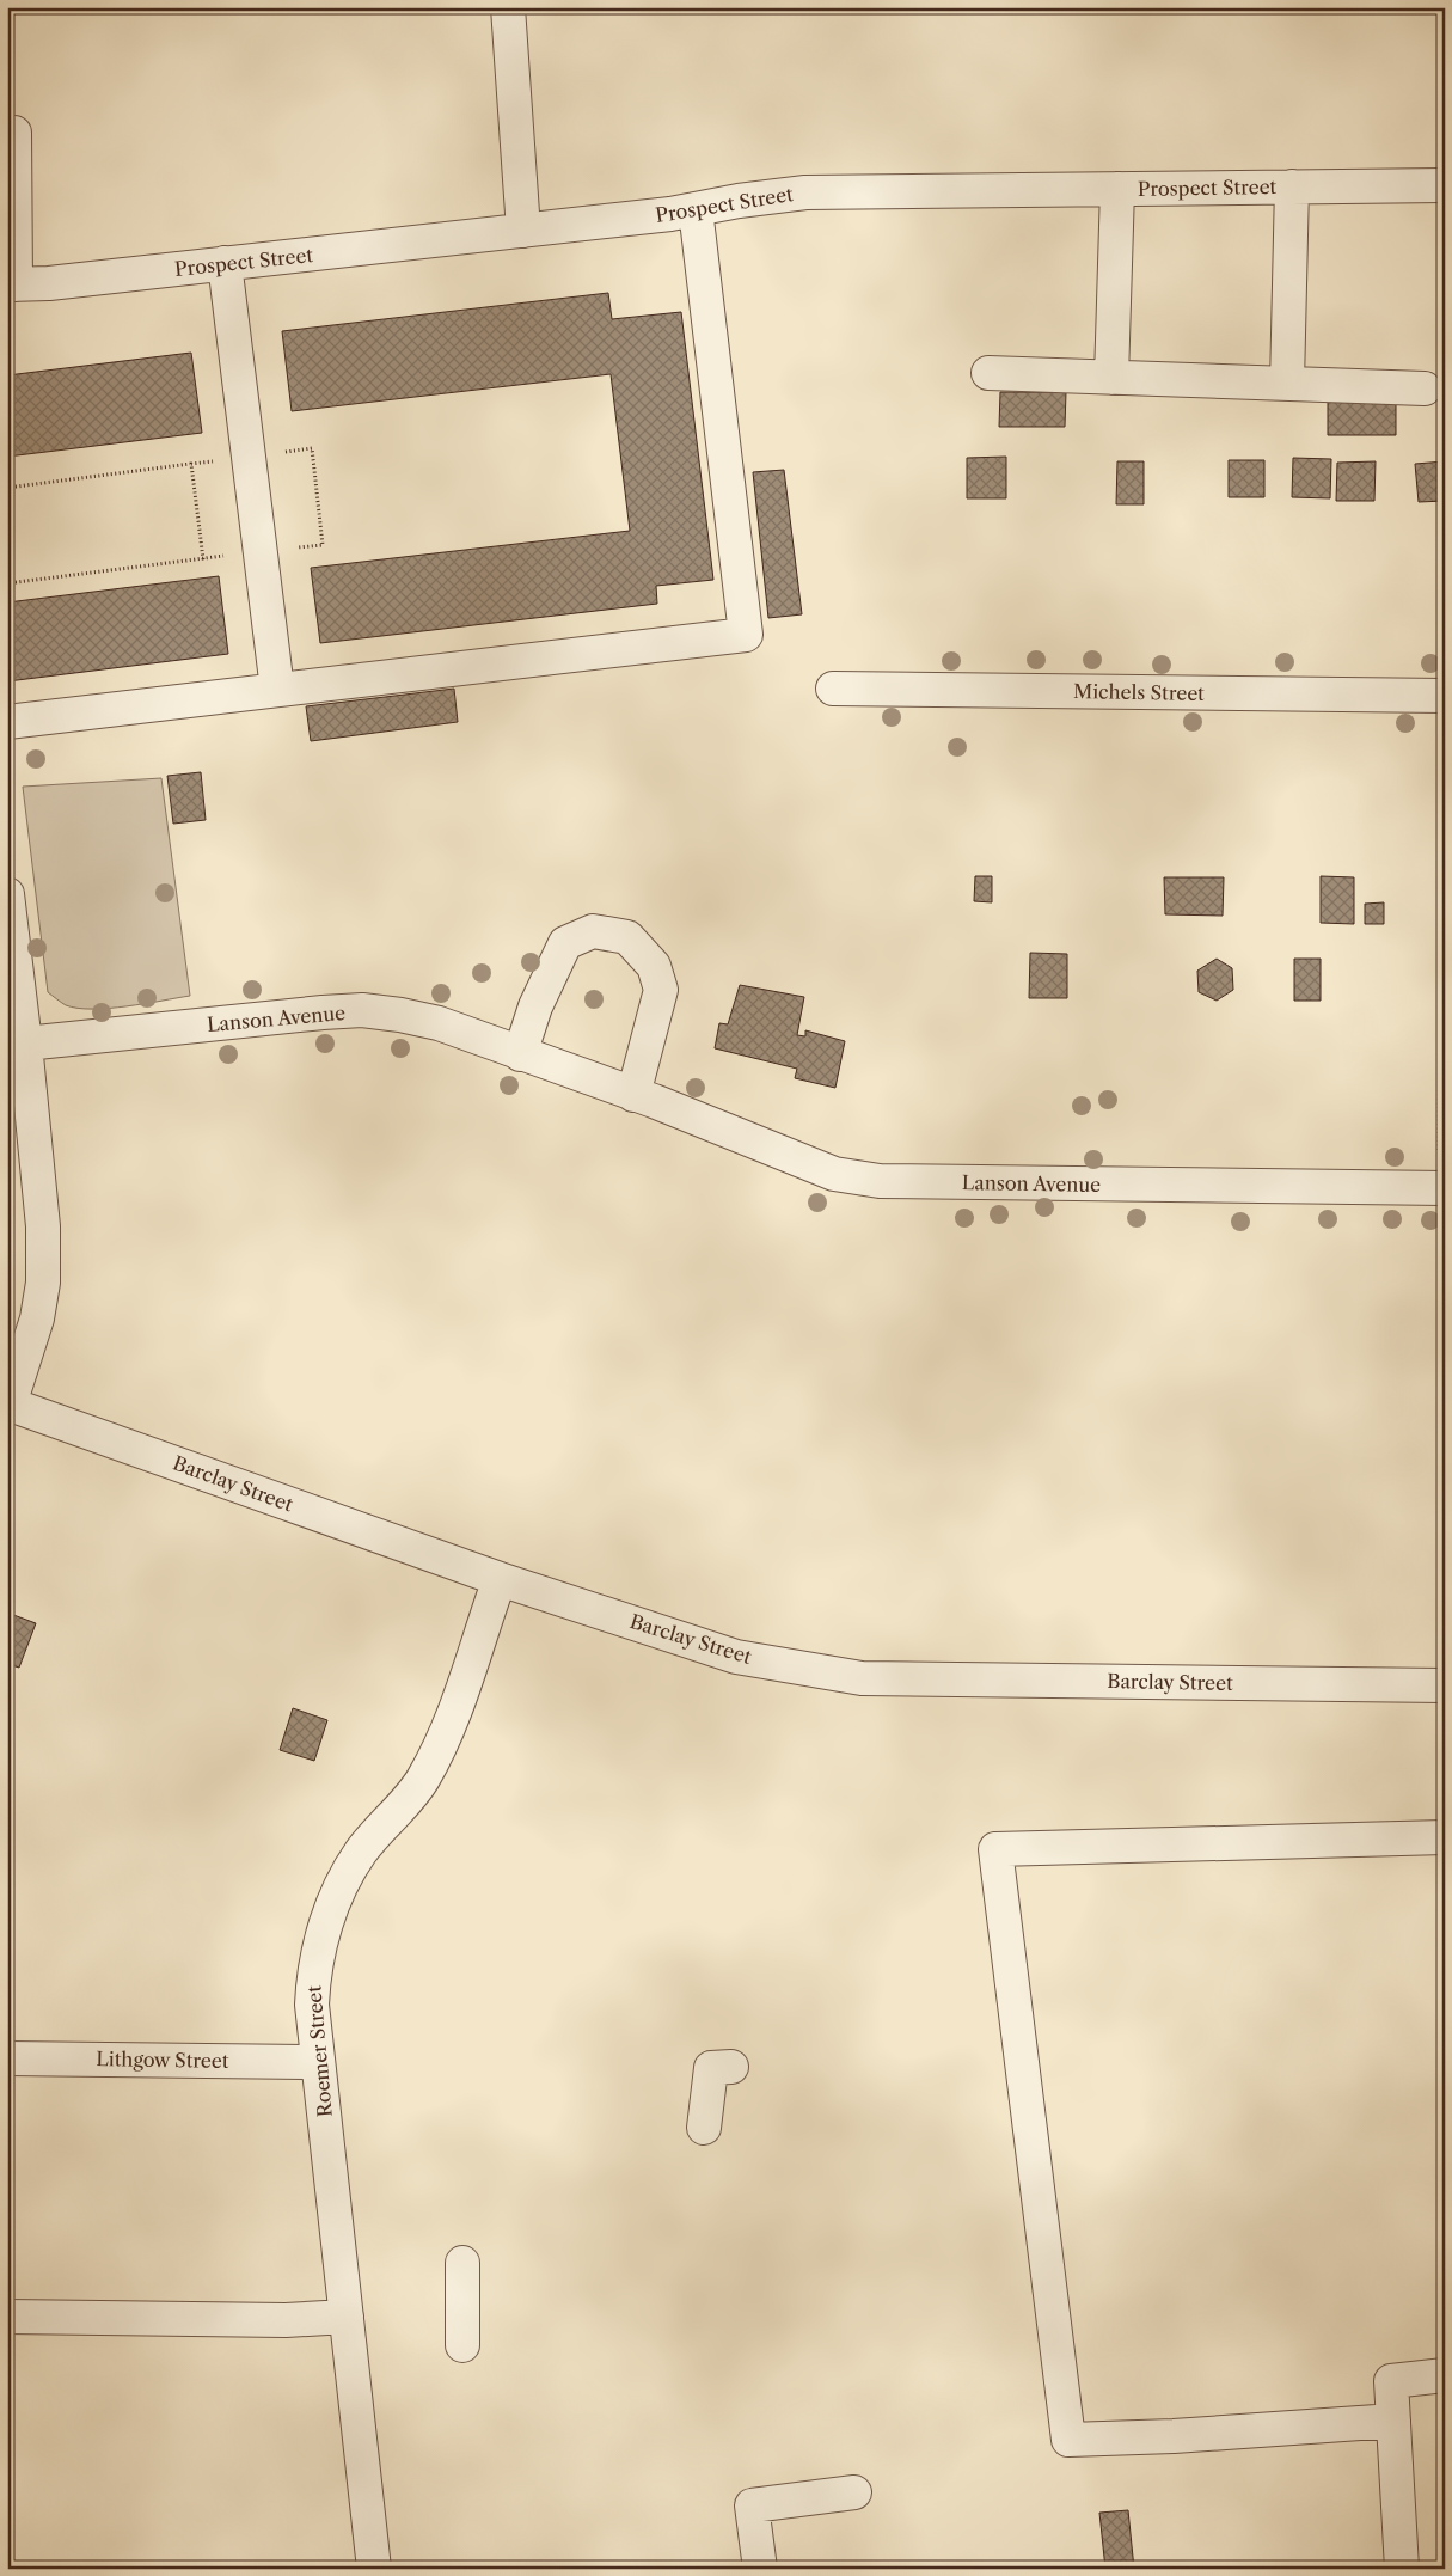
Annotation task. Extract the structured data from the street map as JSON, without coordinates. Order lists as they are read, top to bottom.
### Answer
{
  "streets": {
    "street": [
      "Prospect Street",
      "Michels Street",
      "Lanson Avenue",
      "Barclay Street",
      "Roemer Street",
      "Lithgow Street"
    ]
  },
  "crossings": [
    ["Barclay Street", "Roemer Street"],
    ["Roemer Street", "Lithgow Street"]
  ]
}
